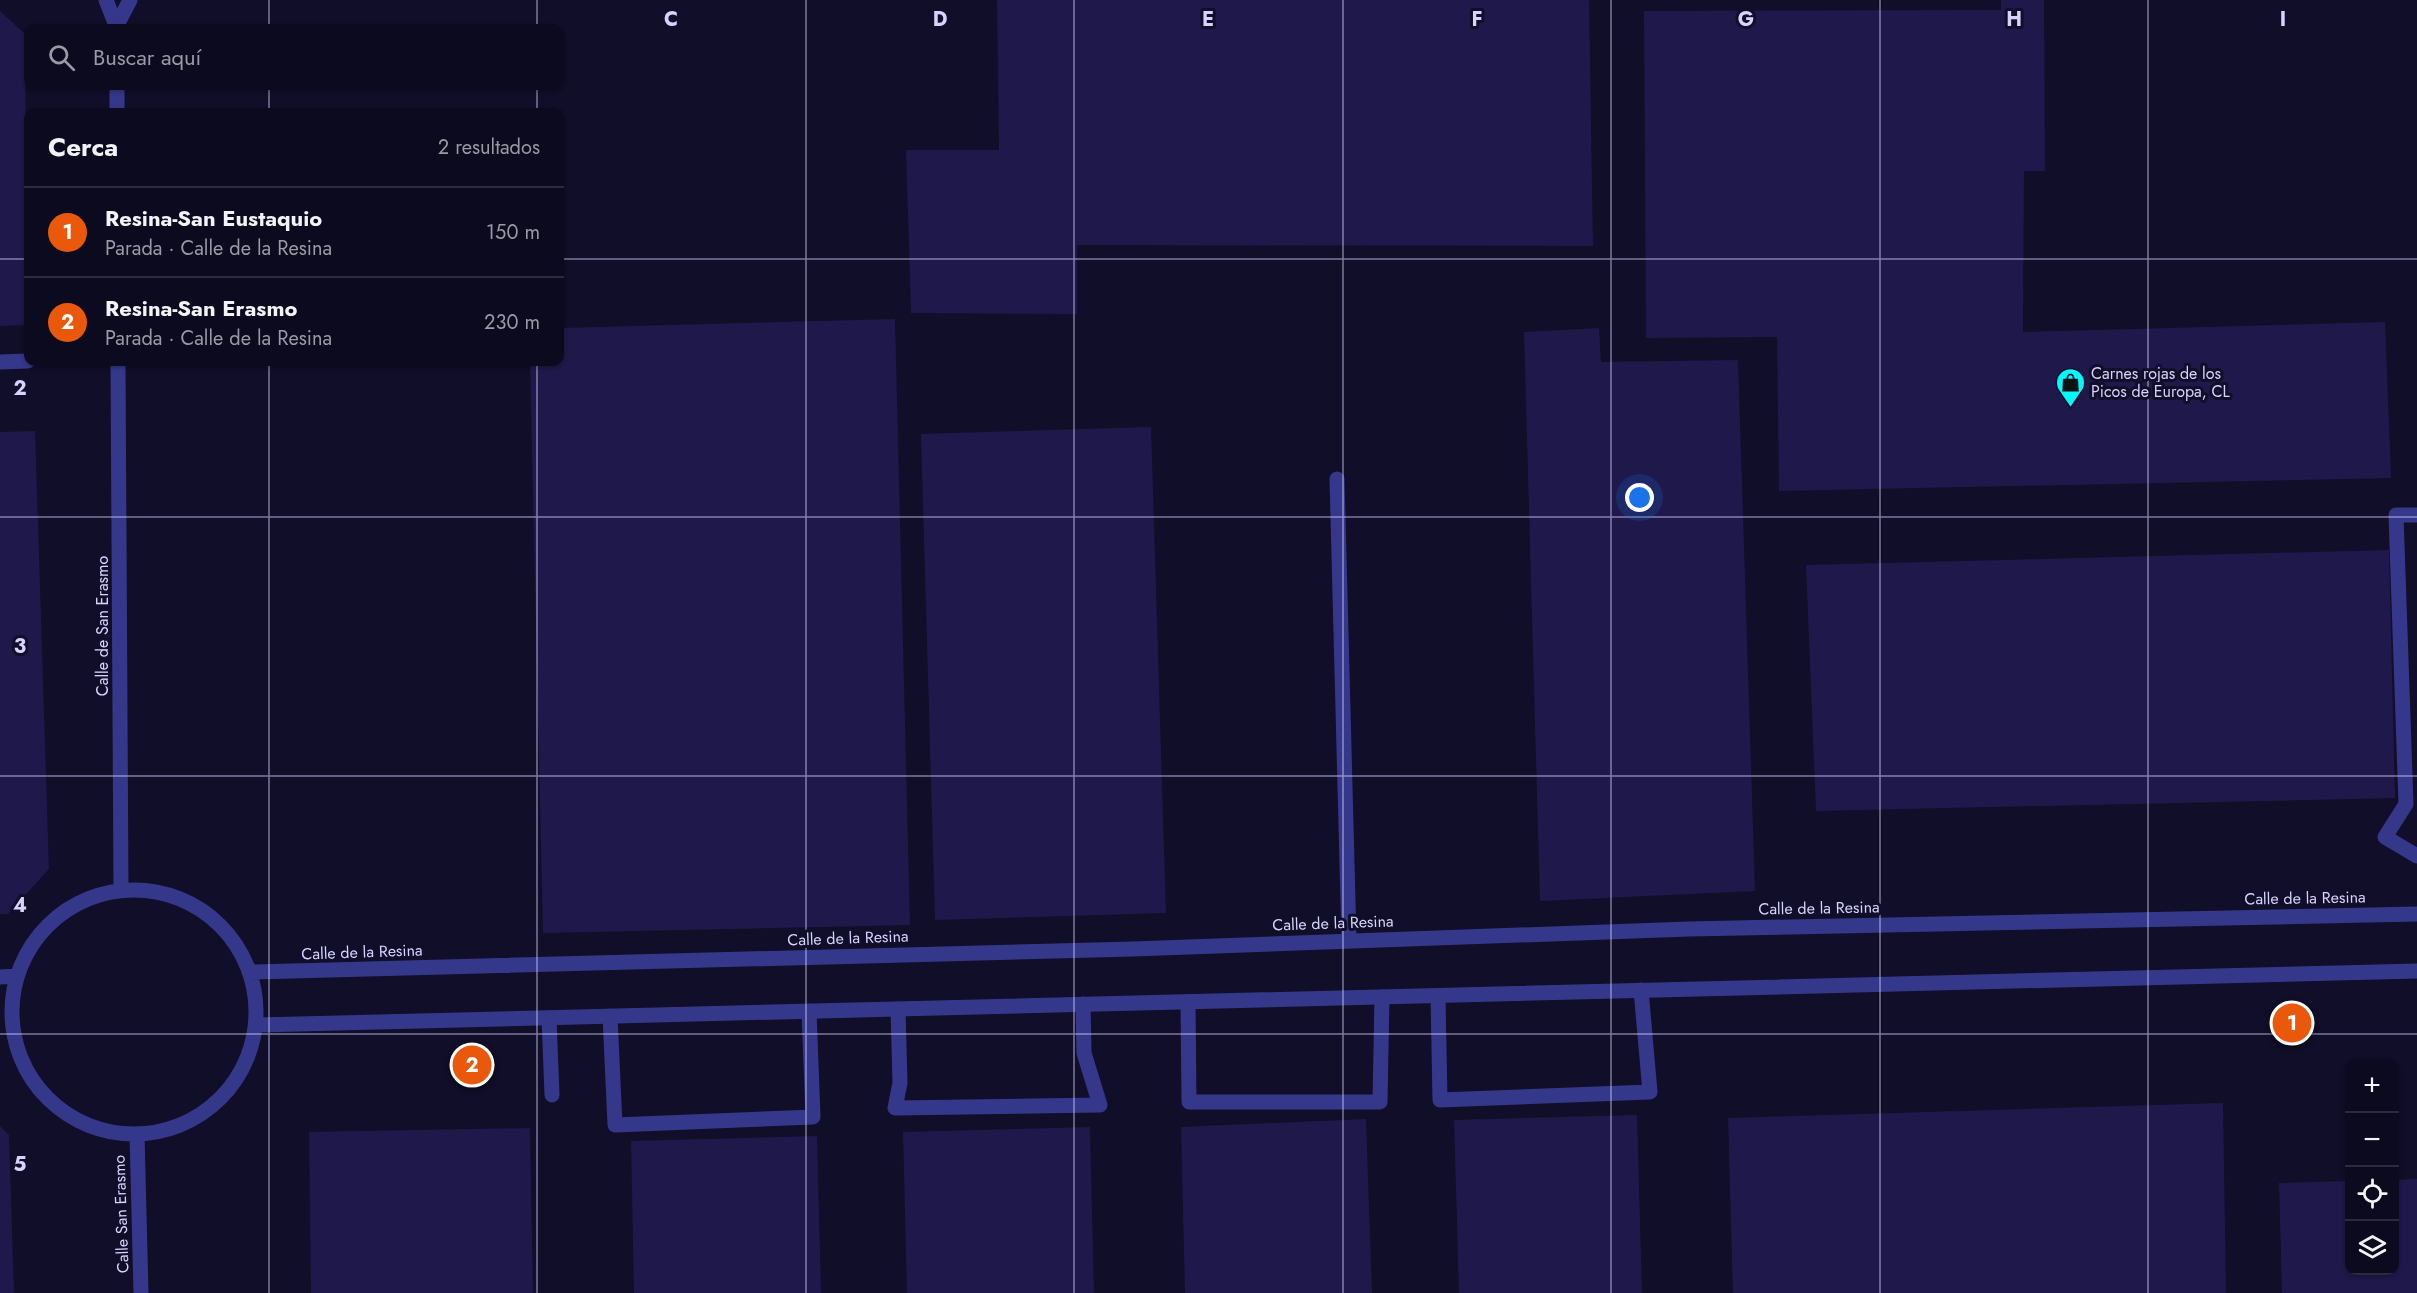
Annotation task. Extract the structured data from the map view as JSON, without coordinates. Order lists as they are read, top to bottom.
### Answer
{
  "streets": {
    "street": ["Calle de San Erasmo", "Calle de la Resina", "Calle San Erasmo"]
  },
  "places": {
    "shop": ["Carnes rojas de los Picos de Europa, CL"]
  },
  "page": {
    "search": "Buscar aquí",
    "heading": ["Cerca", "2 resultados"],
    "list": [
      {
        "mark": "1",
        "name": "Resina-San Eustaquio",
        "note": "Parada · Calle de la Resina",
        "value": "150 m"
      },
      {
        "mark": "2",
        "name": "Resina-San Erasmo",
        "note": "Parada · Calle de la Resina",
        "value": "230 m"
      }
    ],
    "pins": ["1", "2"],
    "map_buttons": ["+", "−"]
  },
  "grid": {
    "columns": [
      "C",
      "D",
      "E",
      "F",
      "G",
      "H",
      "I"
    ],
    "rows": [
      "2",
      "3",
      "4",
      "5"
    ]
  }
}
